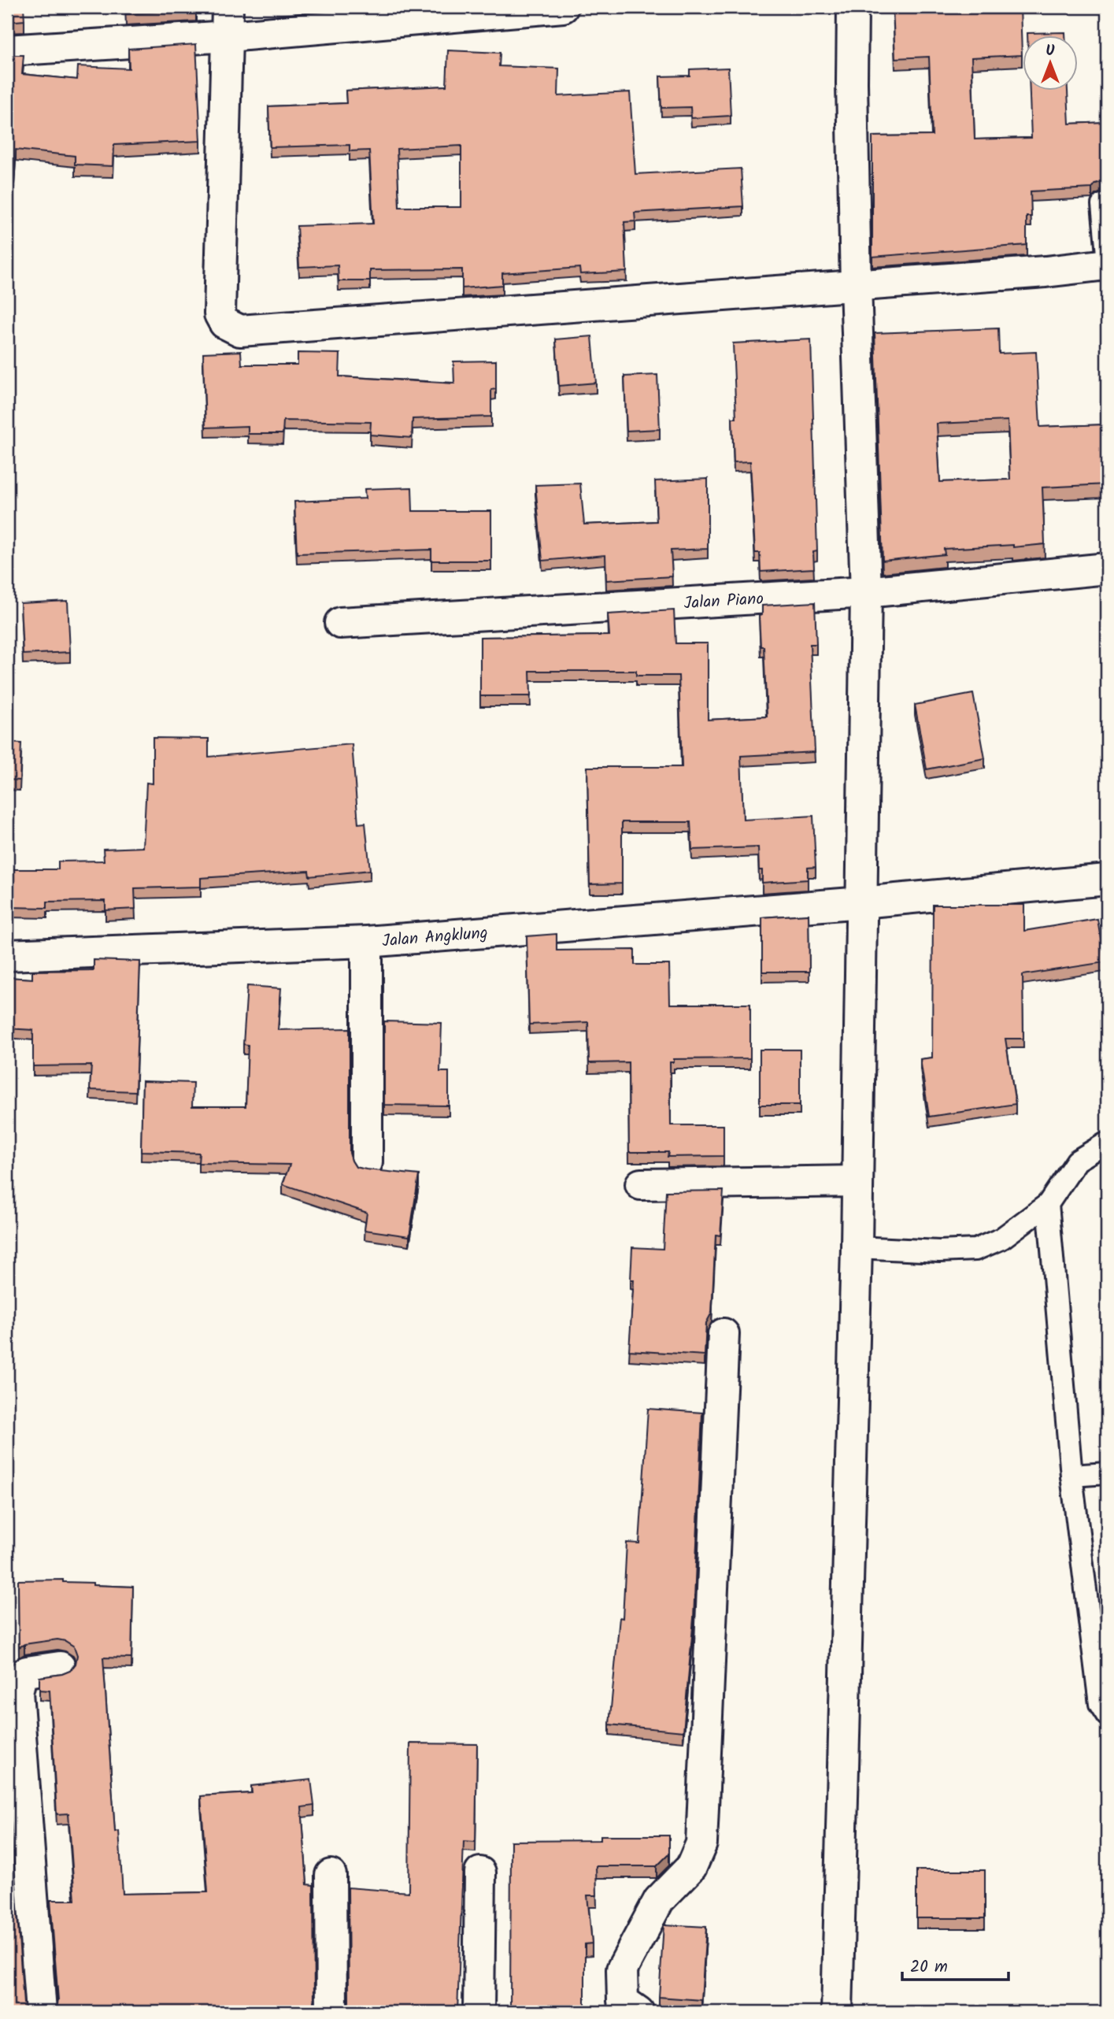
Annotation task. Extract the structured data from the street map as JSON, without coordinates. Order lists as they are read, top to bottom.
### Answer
{
  "streets": {
    "street": ["Jalan Piano", "Jalan Angklung"]
  },
  "scale_bar": "20 m",
  "north": "top"
}
